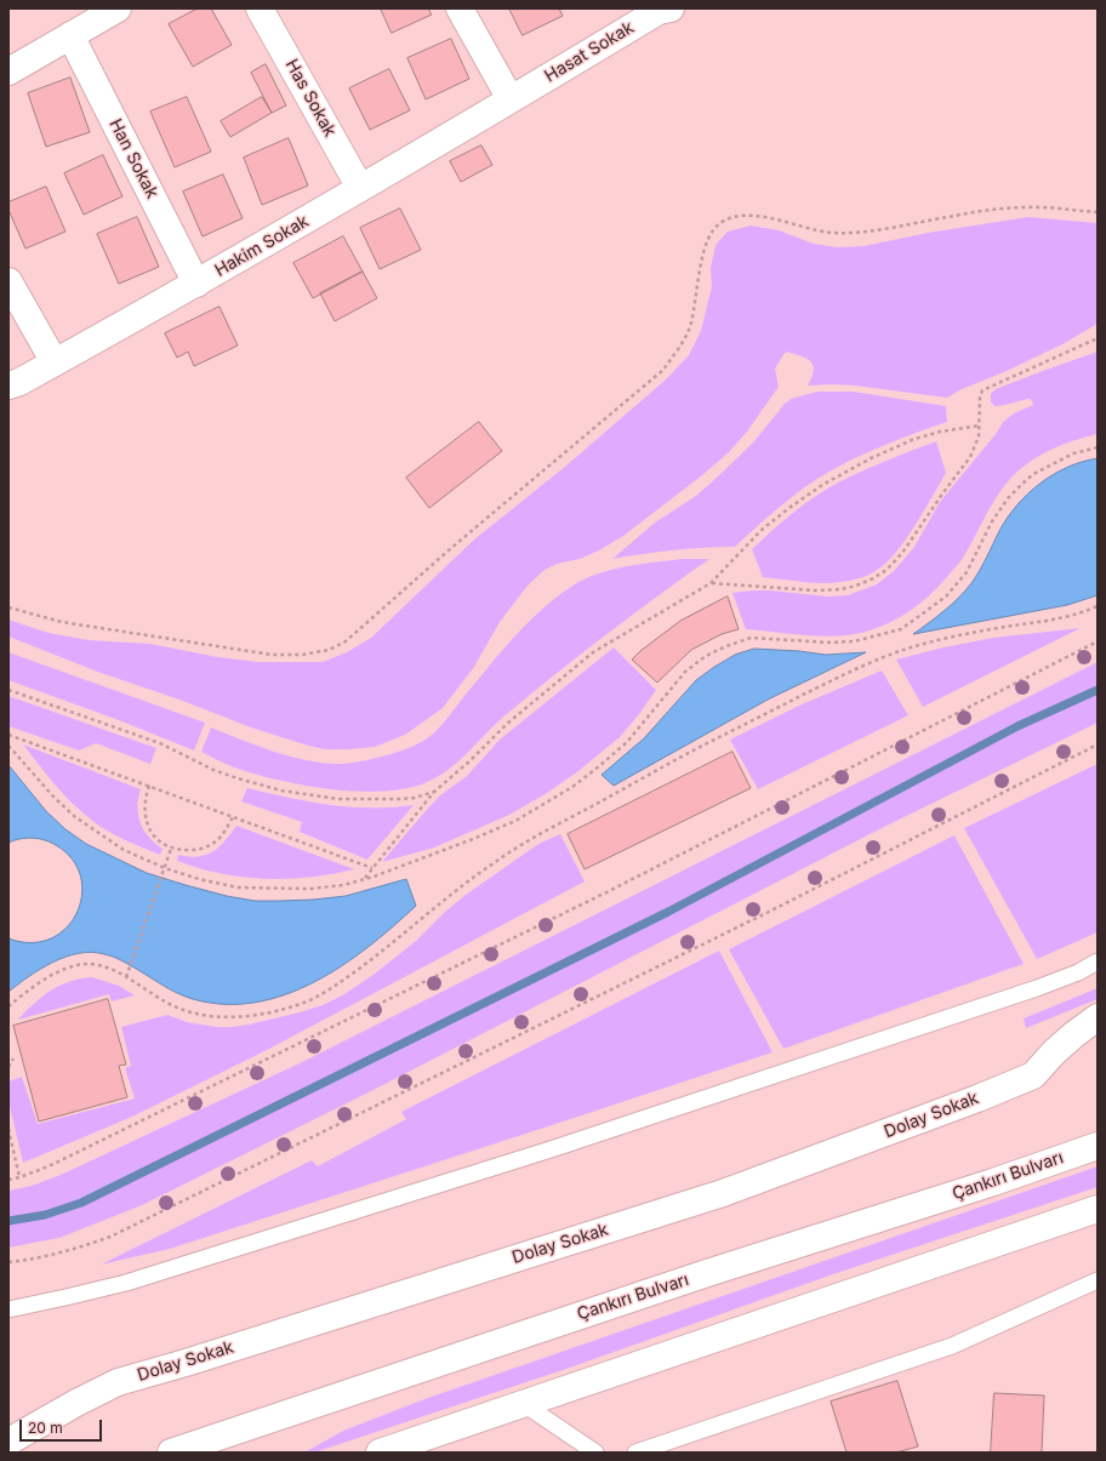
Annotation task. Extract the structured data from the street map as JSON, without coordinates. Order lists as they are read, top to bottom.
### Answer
{
  "streets": {
    "main road": [
      "Hasat Sokak",
      "Has Sokak",
      "Han Sokak",
      "Hakim Sokak",
      "Dolay Sokak",
      "Çankırı Bulvarı"
    ]
  },
  "crossings": [
    ["Hasat Sokak", "Hakim Sokak"],
    ["Has Sokak", "Hakim Sokak"],
    ["Han Sokak", "Hakim Sokak"]
  ],
  "scale_bar": "20 m"
}
